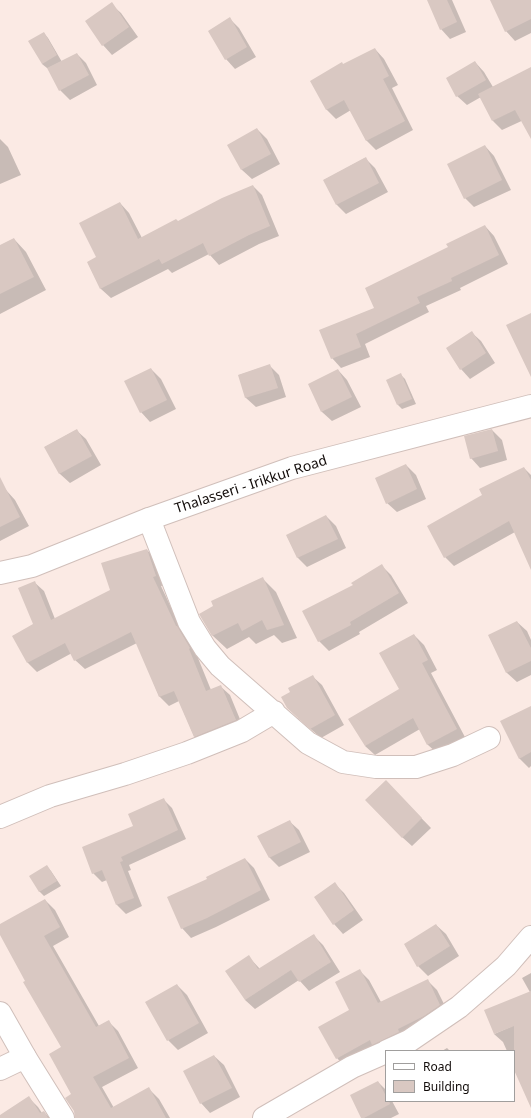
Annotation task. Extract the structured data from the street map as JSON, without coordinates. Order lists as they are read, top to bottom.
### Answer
{
  "streets": {
    "street": ["Thalasseri - Irikkur Road"]
  },
  "legend": ["Road", "Building"]
}
